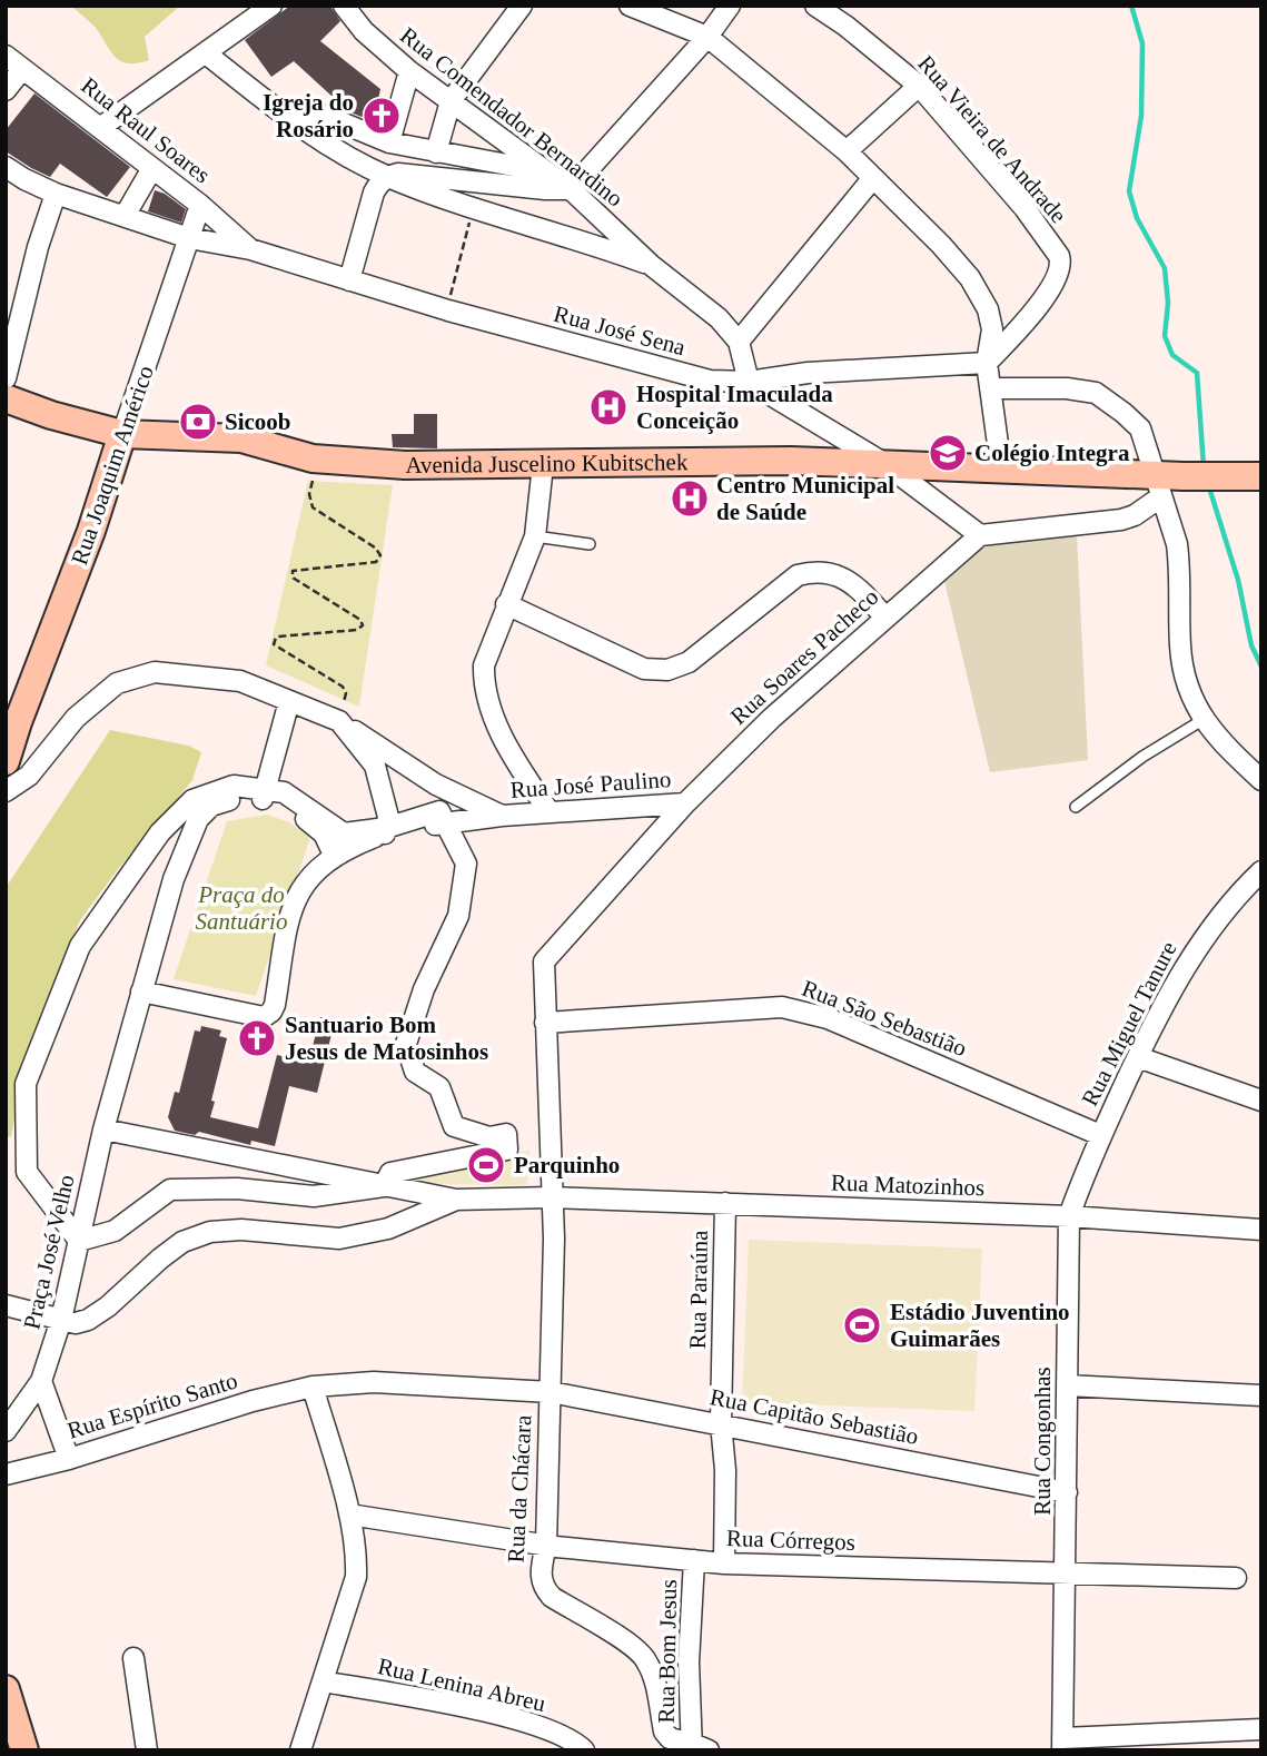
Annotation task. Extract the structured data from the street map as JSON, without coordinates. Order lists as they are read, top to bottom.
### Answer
{
  "streets": {
    "main road": ["Avenida Juscelino Kubitschek", "Rua Joaquim Américo"],
    "street": [
      "Rua Comendador Bernardino",
      "Rua Raul Soares",
      "Rua Vieira de Andrade",
      "Rua José Sena",
      "Rua Soares Pacheco",
      "Rua José Paulino",
      "Rua São Sebastião",
      "Rua Miguel Tanure",
      "Rua Matozinhos",
      "Praça José Velho",
      "Rua Paraúna",
      "Rua Espírito Santo",
      "Rua Capitão Sebastião",
      "Rua Congonhas",
      "Rua da Chácara",
      "Rua Córregos",
      "Rua Bom Jesus",
      "Rua Lenina Abreu"
    ]
  },
  "crossings": [
    ["Rua Comendador Bernardino", "Rua José Sena"],
    ["Rua Raul Soares", "Rua José Sena"],
    ["Rua Raul Soares", "Rua Joaquim Américo"],
    ["Rua Vieira de Andrade", "Rua José Sena"],
    ["Rua José Sena", "Rua Joaquim Américo"],
    ["Avenida Juscelino Kubitschek", "Rua Joaquim Américo"],
    ["Rua Soares Pacheco", "Rua José Paulino"],
    ["Rua Soares Pacheco", "Rua da Chácara"],
    ["Rua São Sebastião", "Rua Miguel Tanure"],
    ["Rua São Sebastião", "Rua da Chácara"],
    ["Rua Miguel Tanure", "Rua Matozinhos"],
    ["Rua Miguel Tanure", "Rua Congonhas"],
    ["Rua Matozinhos", "Rua Paraúna"],
    ["Rua Matozinhos", "Rua Congonhas"],
    ["Rua Matozinhos", "Rua da Chácara"],
    ["Rua Paraúna", "Rua Capitão Sebastião"],
    ["Rua Paraúna", "Rua Córregos"],
    ["Rua Espírito Santo", "Rua Capitão Sebastião"],
    ["Rua Espírito Santo", "Rua da Chácara"],
    ["Rua Capitão Sebastião", "Rua Congonhas"],
    ["Rua Capitão Sebastião", "Rua da Chácara"],
    ["Rua Congonhas", "Rua Córregos"],
    ["Rua da Chácara", "Rua Córregos"],
    ["Rua da Chácara", "Rua Bom Jesus"],
    ["Rua Córregos", "Rua Bom Jesus"]
  ],
  "parks": ["Praça do Santuário"],
  "places": {
    "church": ["Igreja do Rosário", "Santuario Bom Jesus de Matosinhos"],
    "hospital": ["Hospital Imaculada Conceição", "Centro Municipal de Saúde"],
    "bank": ["Sicoob"],
    "school or university": ["Colégio Integra"],
    "sports": ["Parquinho", "Estádio Juventino Guimarães"]
  }
}
